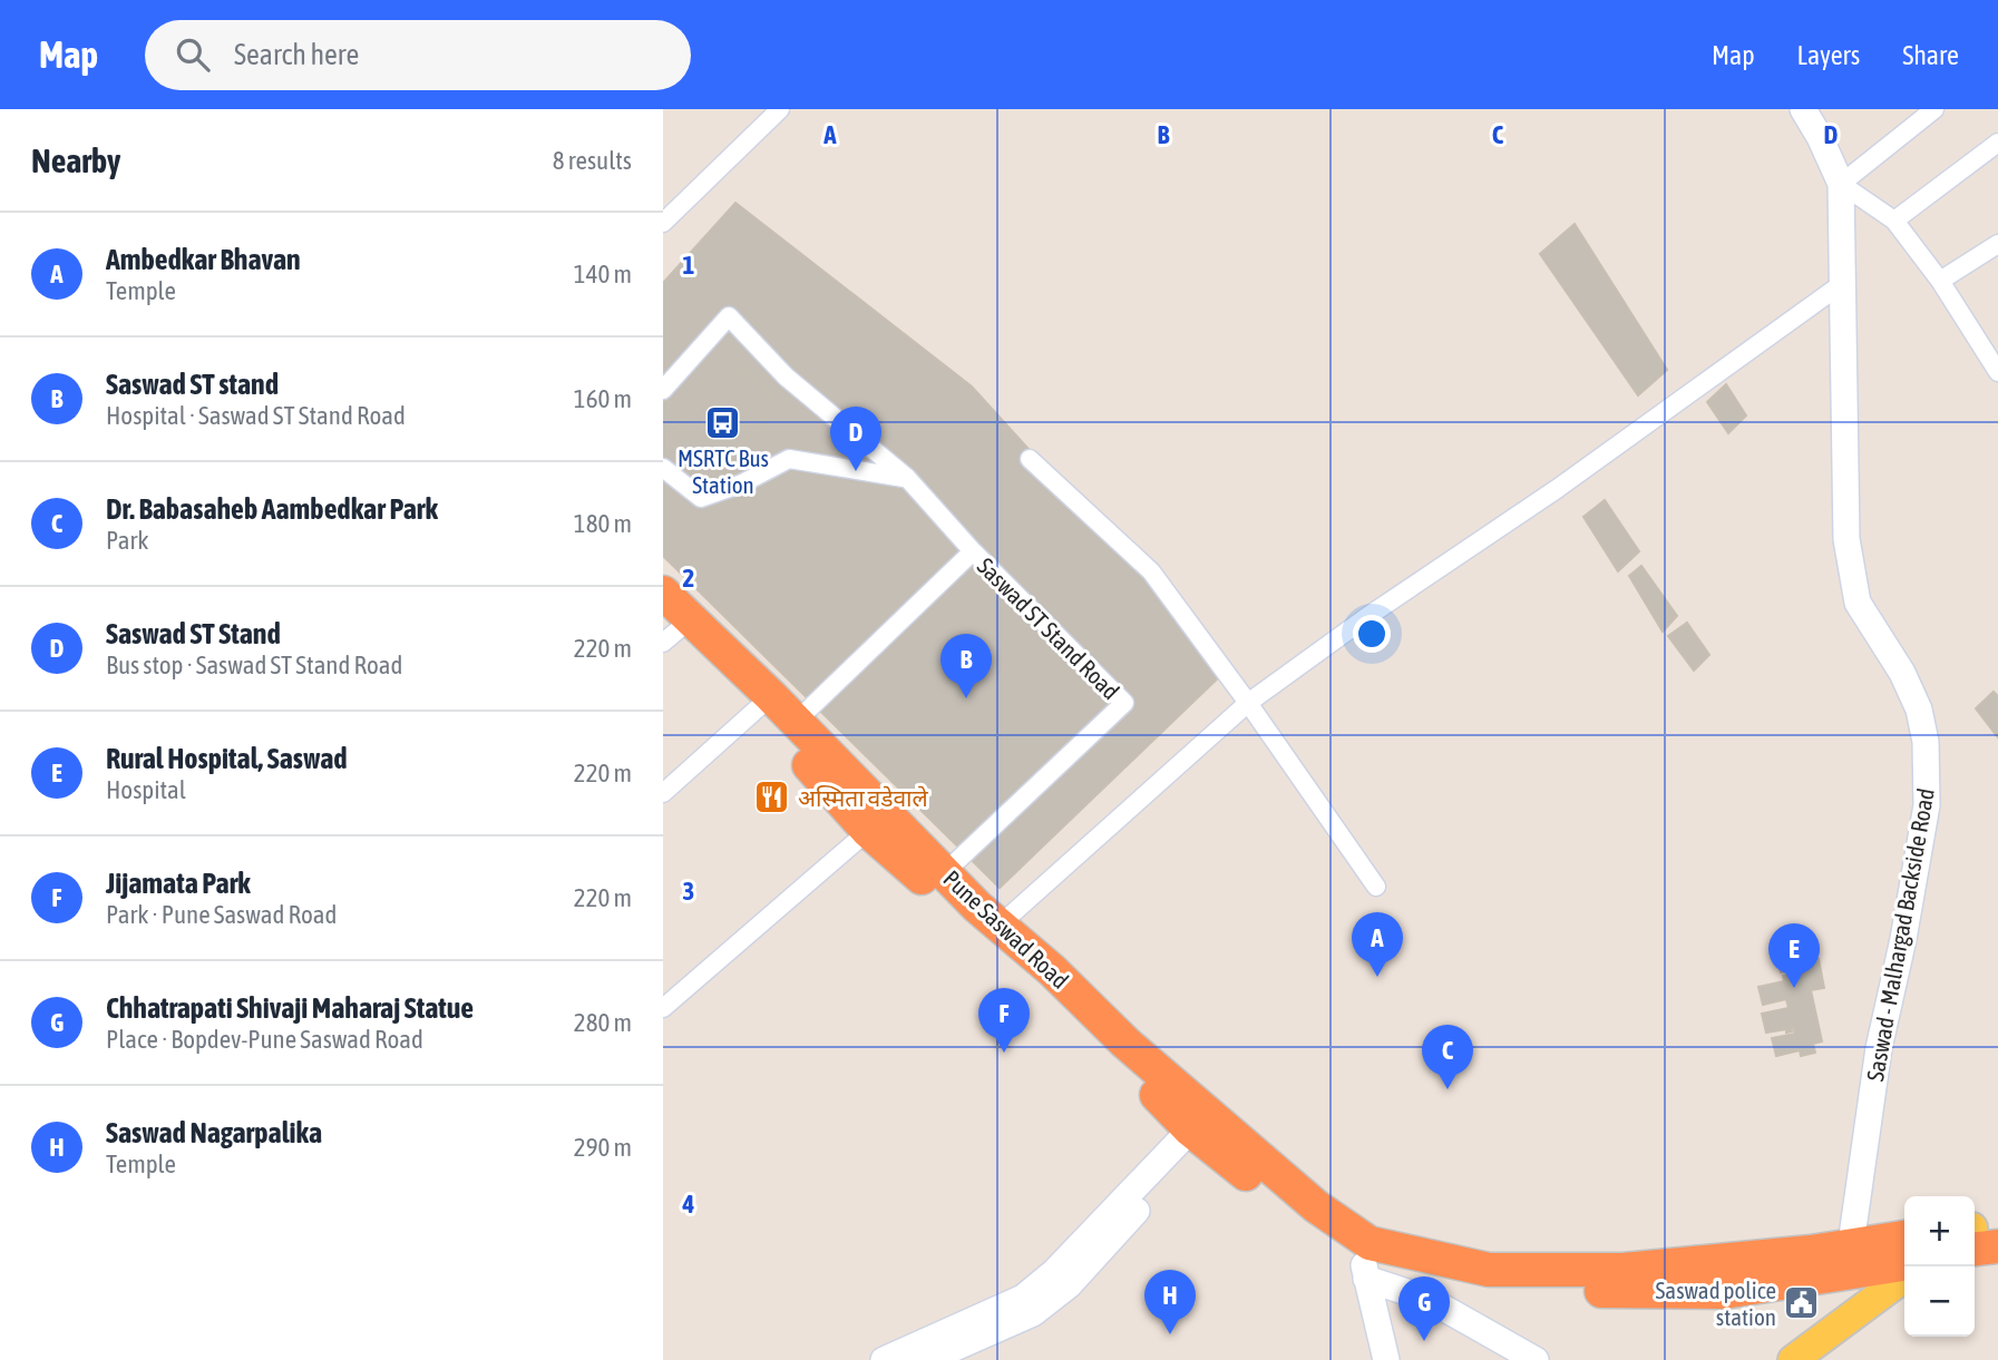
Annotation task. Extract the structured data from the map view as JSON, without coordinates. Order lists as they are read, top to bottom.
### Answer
{
  "streets": {
    "highway": ["Pune Saswad Road"],
    "street": ["Saswad ST Stand Road", "Saswad - Malhargad Backside Road"]
  },
  "crossings": [
    ["Saswad ST Stand Road", "Pune Saswad Road"]
  ],
  "places": {
    "bus stop": ["MSRTC Bus Station"],
    "restaurant": ["अस्मिता वडेवाले"],
    "public building": ["Saswad police station"]
  },
  "page": {
    "header": "Map",
    "search": "Search here",
    "nav": ["Map", "Layers", "Share"],
    "heading": ["Nearby", "8 results"],
    "list": [
      {
        "mark": "A",
        "name": "Ambedkar Bhavan",
        "note": "Temple",
        "value": "140 m"
      },
      {
        "mark": "B",
        "name": "Saswad ST stand",
        "note": "Hospital · Saswad ST Stand Road",
        "value": "160 m"
      },
      {
        "mark": "C",
        "name": "Dr. Babasaheb Aambedkar Park",
        "note": "Park",
        "value": "180 m"
      },
      {
        "mark": "D",
        "name": "Saswad ST Stand",
        "note": "Bus stop · Saswad ST Stand Road",
        "value": "220 m"
      },
      {
        "mark": "E",
        "name": "Rural Hospital, Saswad",
        "note": "Hospital",
        "value": "220 m"
      },
      {
        "mark": "F",
        "name": "Jijamata Park",
        "note": "Park · Pune Saswad Road",
        "value": "220 m"
      },
      {
        "mark": "G",
        "name": "Chhatrapati Shivaji Maharaj Statue",
        "note": "Place · Bopdev-Pune Saswad Road",
        "value": "280 m"
      },
      {
        "mark": "H",
        "name": "Saswad Nagarpalika",
        "note": "Temple",
        "value": "290 m"
      }
    ],
    "pins": [
      "D",
      "B",
      "A",
      "E",
      "F",
      "C",
      "H",
      "G"
    ],
    "map_buttons": ["+", "−"]
  },
  "grid": {
    "columns": [
      "A",
      "B",
      "C",
      "D"
    ],
    "rows": [
      "1",
      "2",
      "3",
      "4"
    ]
  }
}
